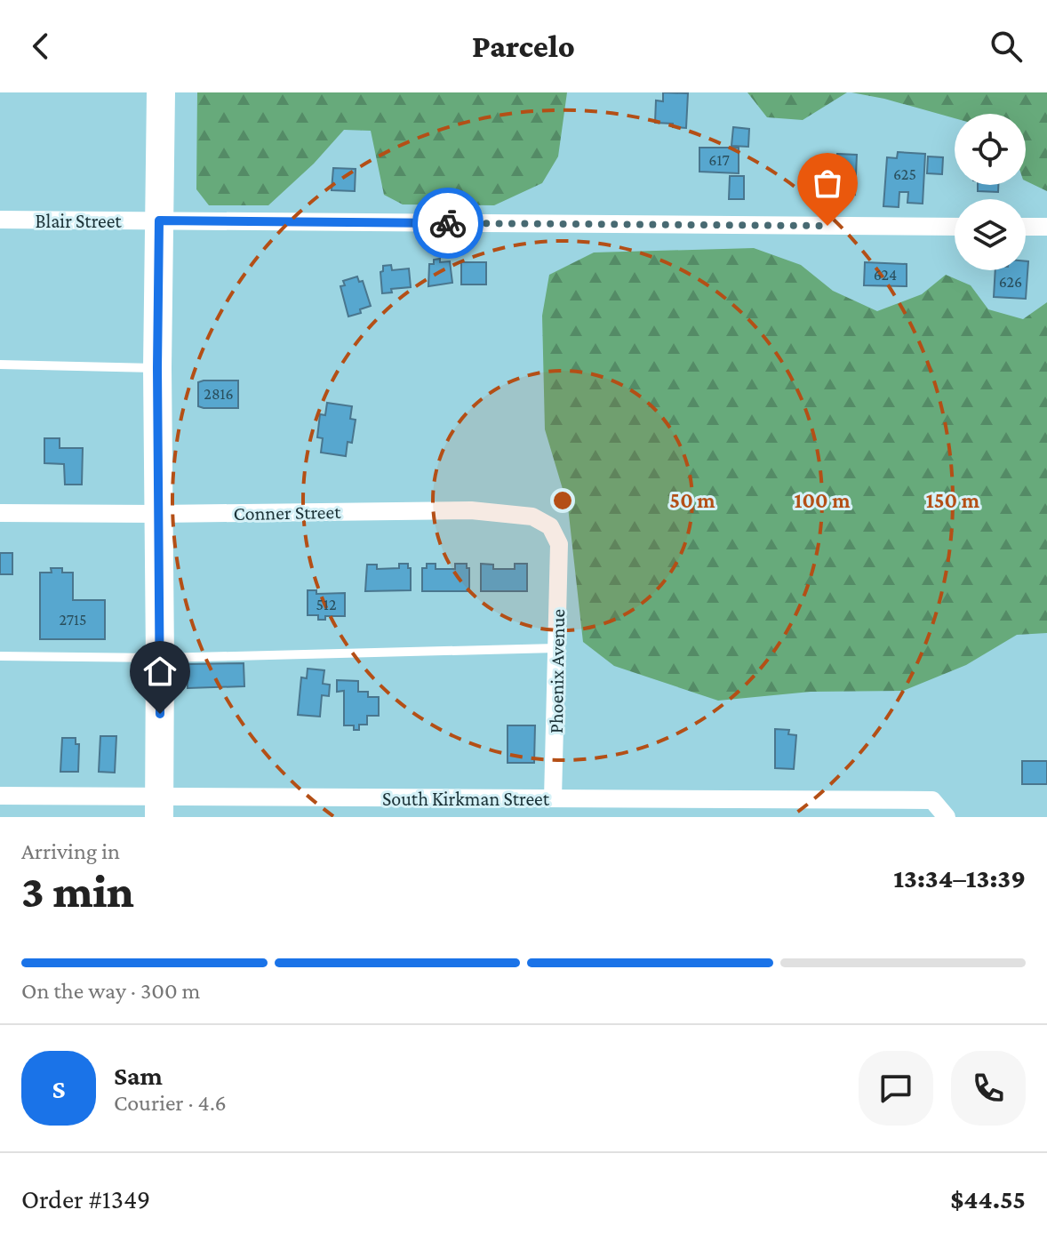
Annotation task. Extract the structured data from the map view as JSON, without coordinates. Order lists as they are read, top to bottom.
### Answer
{
  "streets": {
    "street": [
      "Blair Street",
      "Conner Street",
      "Phoenix Avenue",
      "South Kirkman Street"
    ]
  },
  "crossings": [
    ["Conner Street", "Phoenix Avenue"],
    ["Phoenix Avenue", "South Kirkman Street"]
  ],
  "house_numbers": [
    "617",
    "625",
    "624",
    "626",
    "2816",
    "512",
    "2715"
  ],
  "page": {
    "header": "Parcelo",
    "heading": ["3 min", "Arriving in", "13:34–13:39"],
    "panel": [
      "Sam",
      "Courier · 4.6",
      "Order #1349",
      "$44.55"
    ],
    "bar": "On the way · 300 m",
    "round": "S"
  },
  "rings": ["50 m", "100 m", "150 m"]
}
